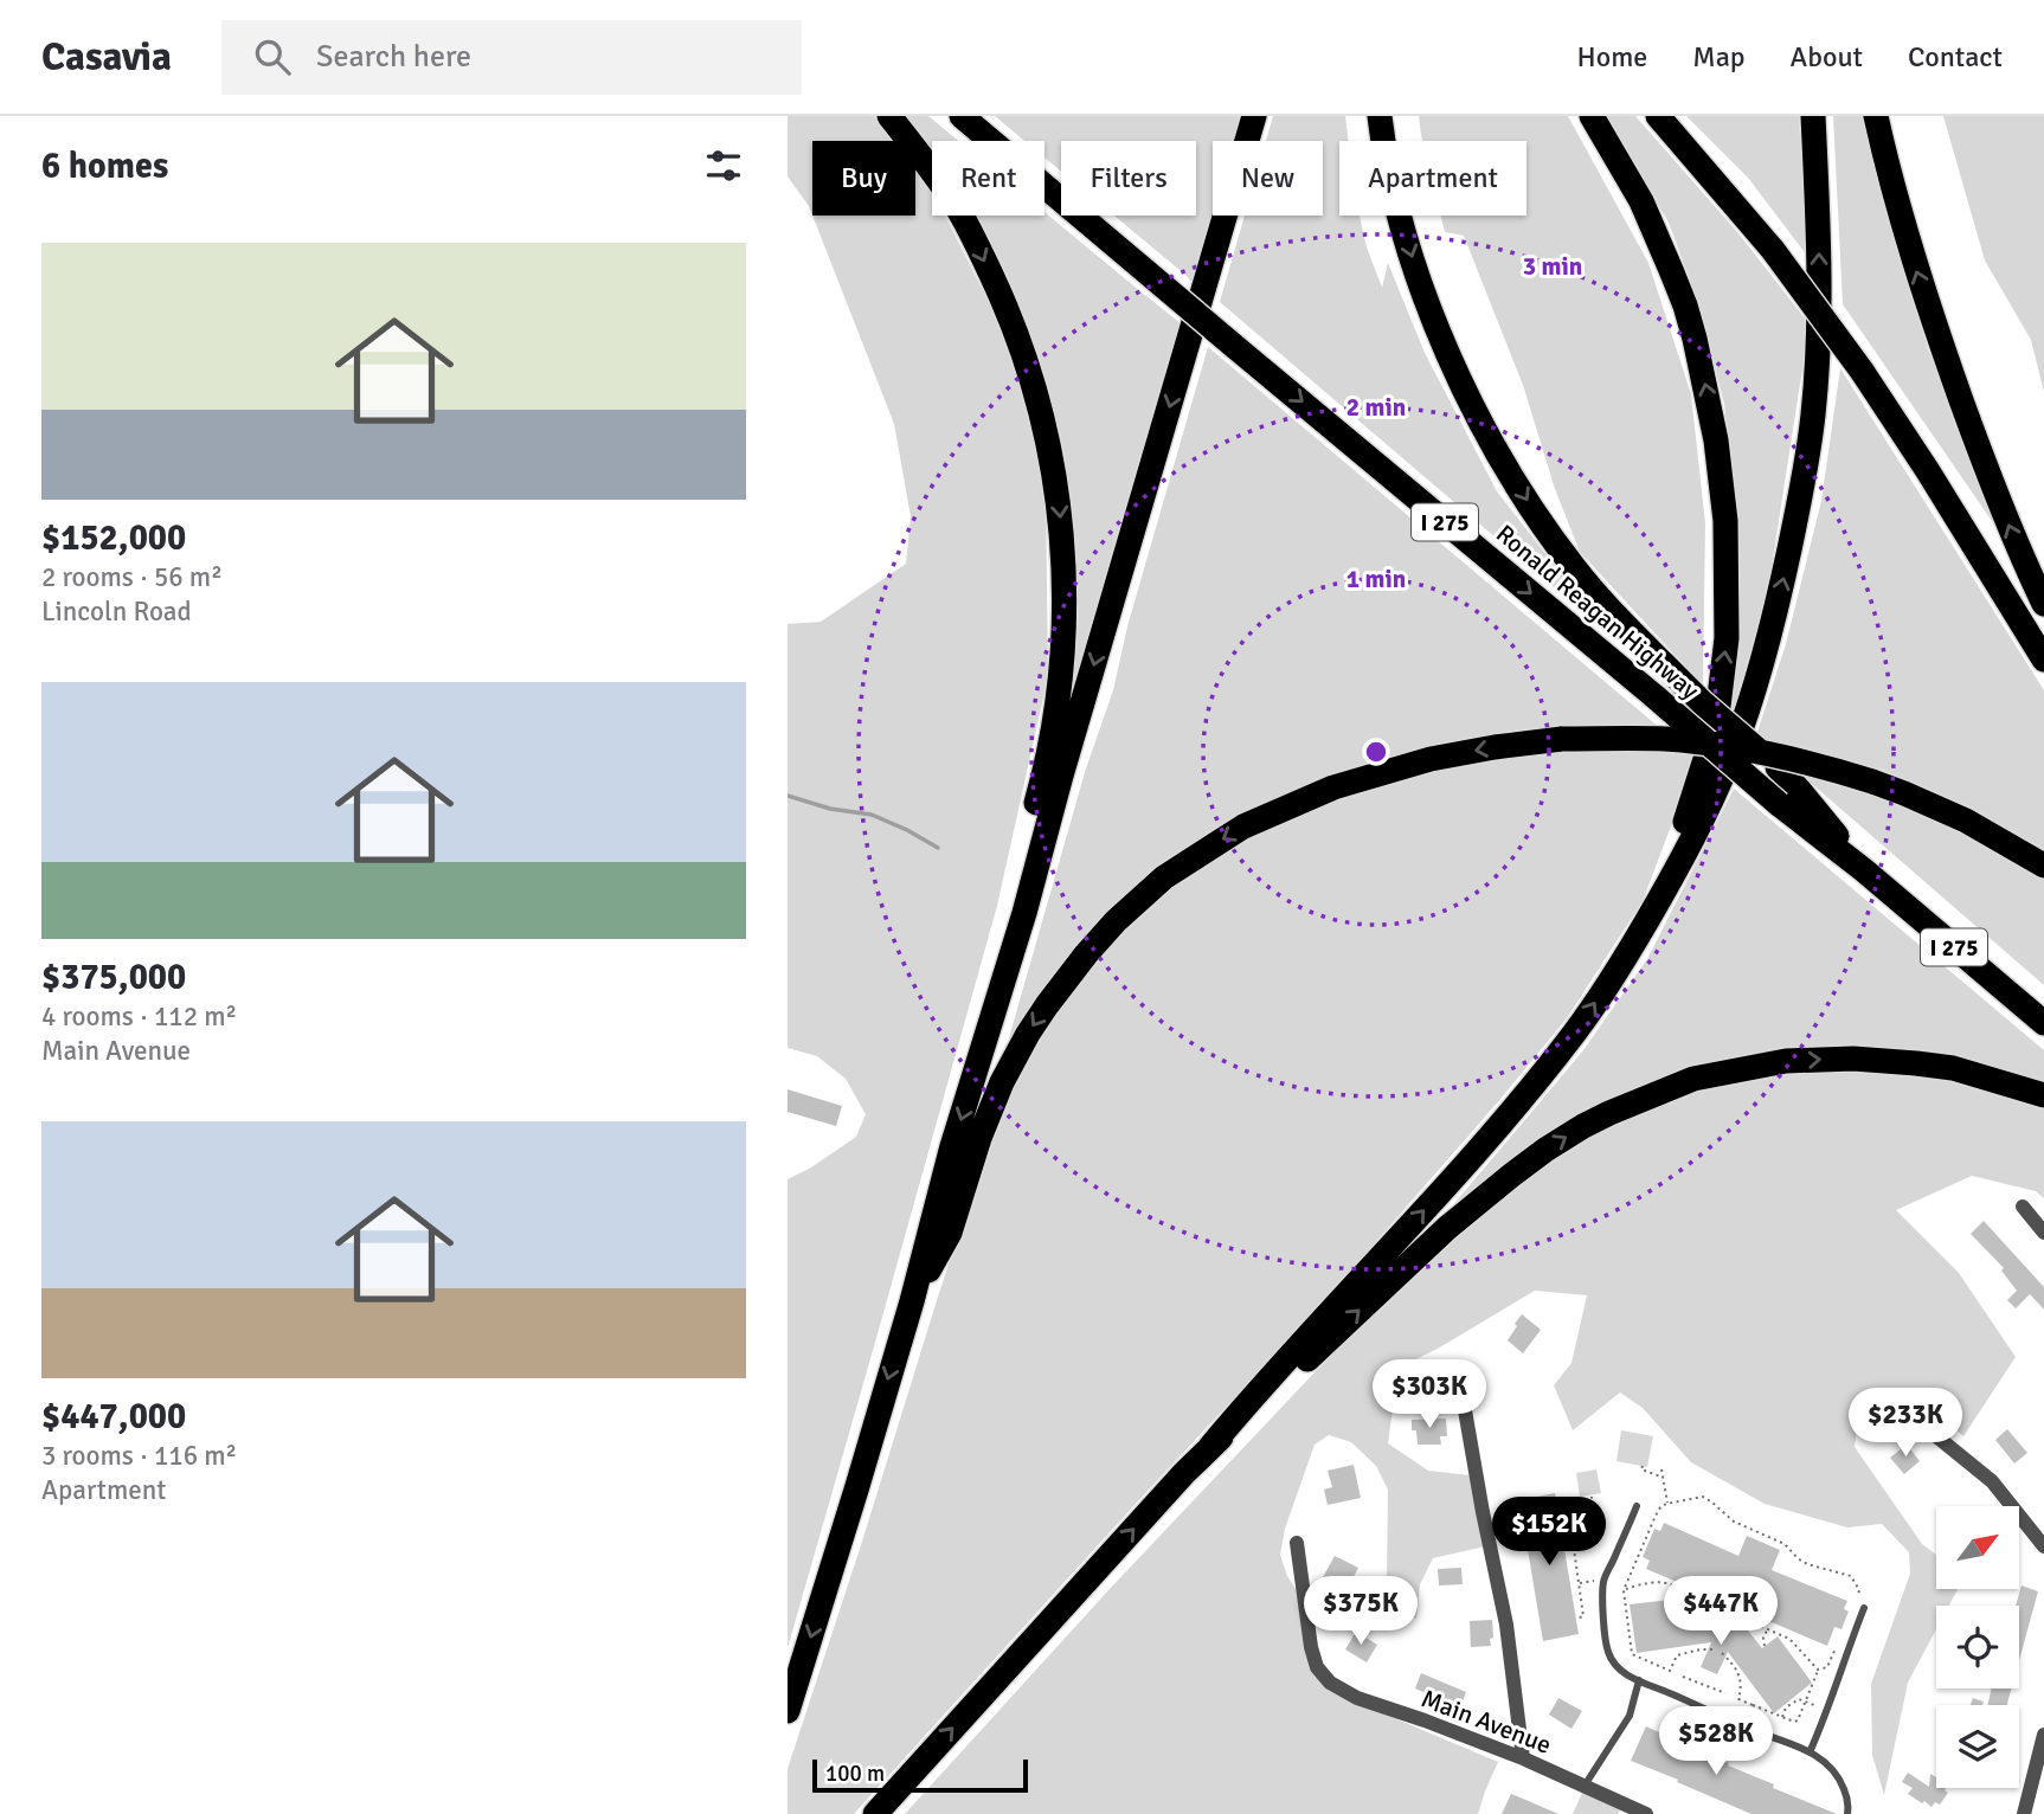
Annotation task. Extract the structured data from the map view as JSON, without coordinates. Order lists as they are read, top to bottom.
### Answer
{
  "streets": {
    "highway": ["I 275", "Ronald Reagan Highway"],
    "street": ["Main Avenue"]
  },
  "scale_bar": "100 m",
  "north": "top right",
  "page": {
    "header": "Casavia",
    "search": "Search here",
    "nav": [
      "Home",
      "Map",
      "About",
      "Contact"
    ],
    "heading": "6 homes",
    "chip": [
      "Buy",
      "Rent",
      "Filters",
      "New",
      "Apartment"
    ],
    "list": [
      {
        "name": "$152,000",
        "note": "2 rooms · 56 m² · Lincoln Road"
      },
      {
        "name": "$375,000",
        "note": "4 rooms · 112 m² · Main Avenue"
      },
      {
        "name": "$447,000",
        "note": "3 rooms · 116 m² · Apartment"
      }
    ],
    "price": [
      "$303K",
      "$233K",
      "$152K",
      "$375K",
      "$447K",
      "$528K"
    ],
    "scale": "100 m"
  },
  "rings": ["3 min", "2 min", "1 min"]
}
